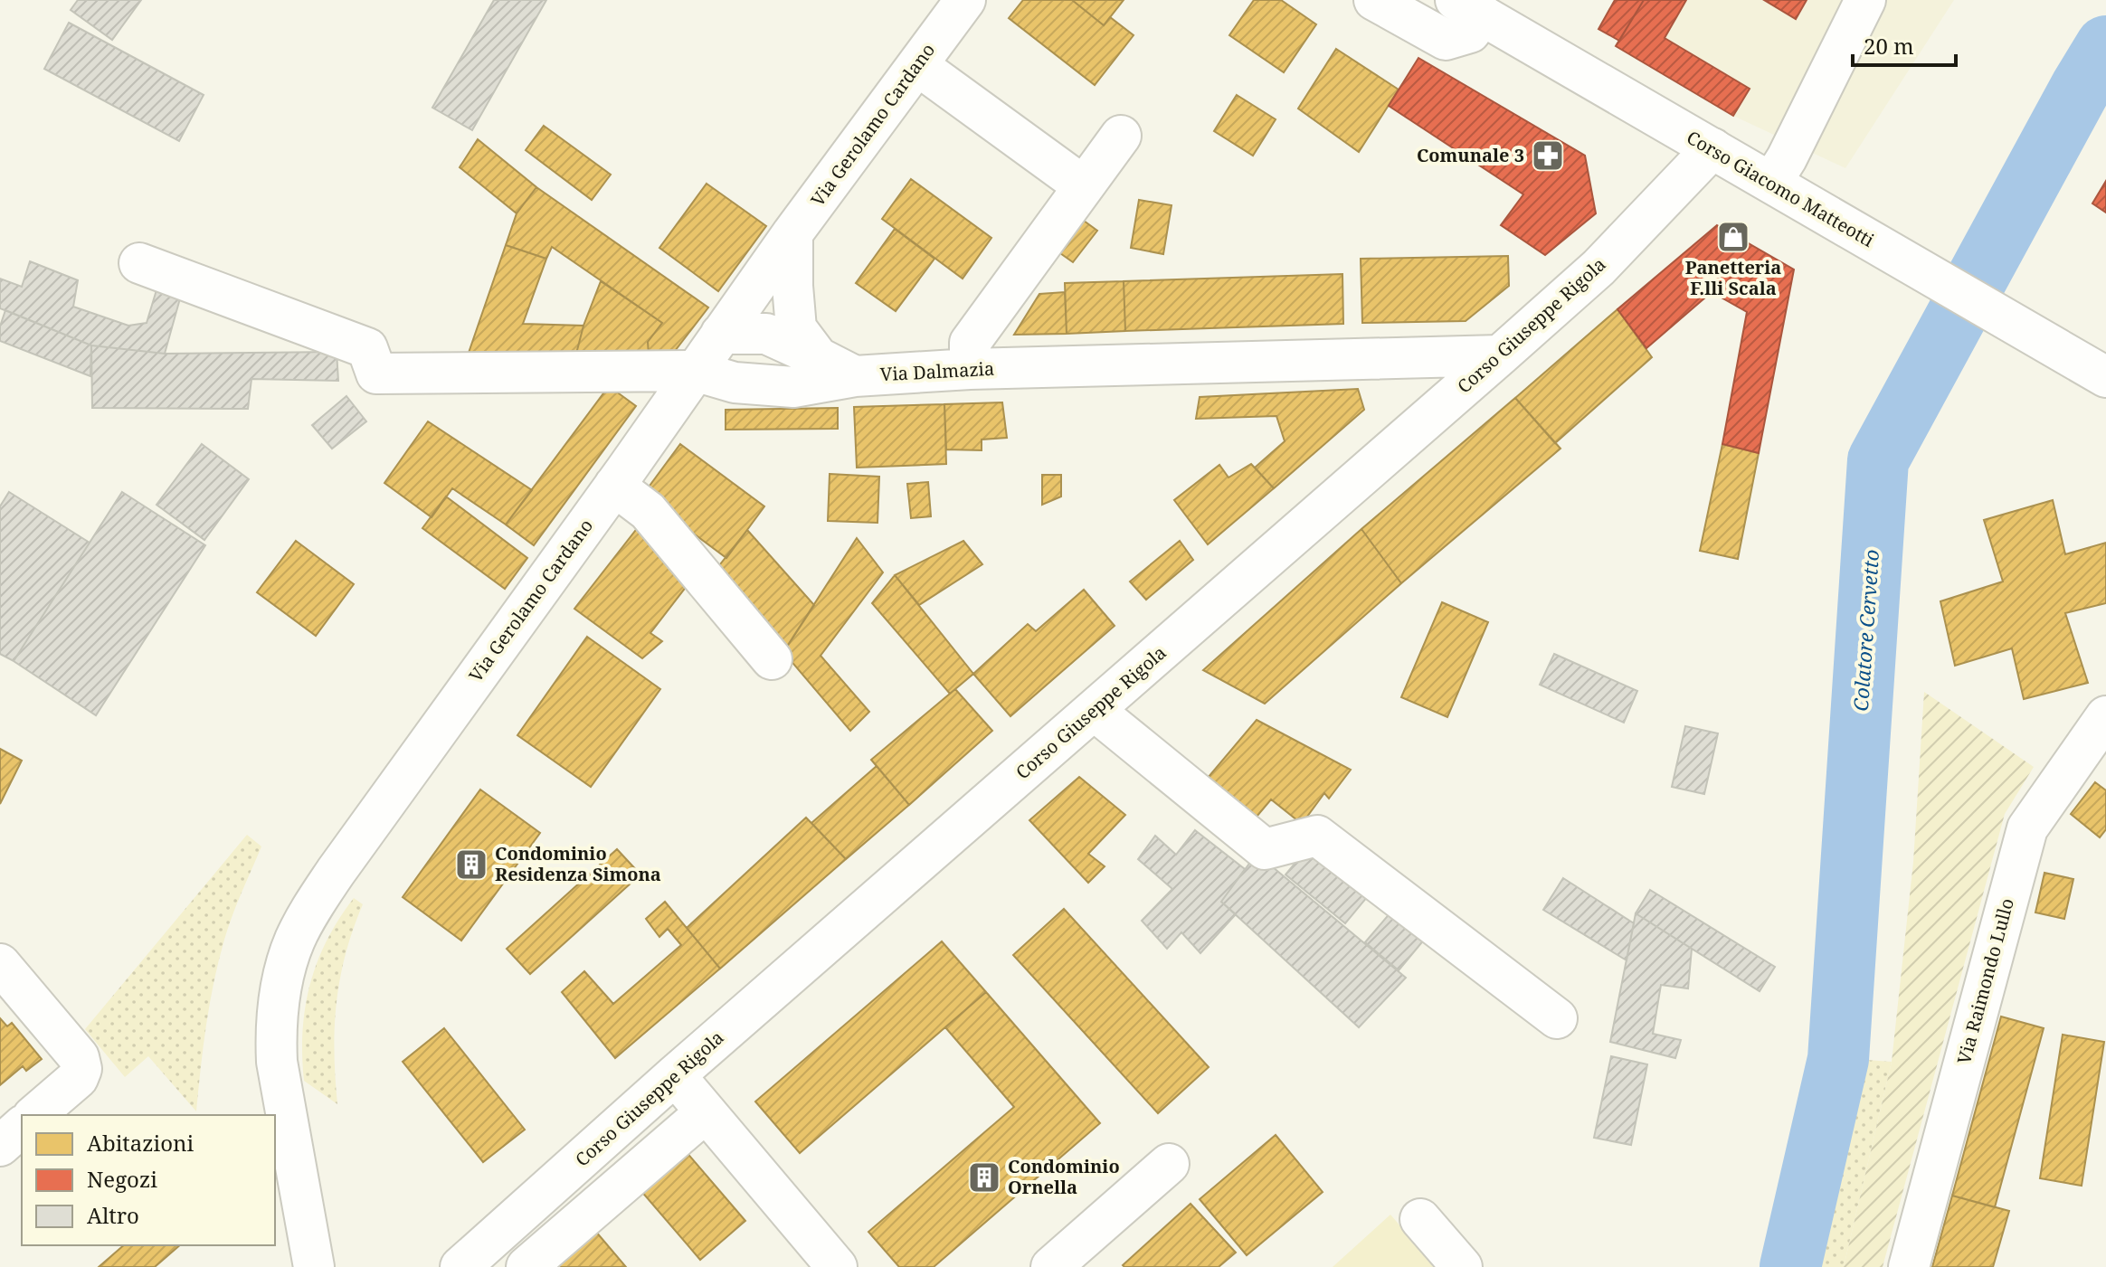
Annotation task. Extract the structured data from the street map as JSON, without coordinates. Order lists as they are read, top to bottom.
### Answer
{
  "streets": {
    "street": [
      "Via Gerolamo Cardano",
      "Corso Giacomo Matteotti",
      "Corso Giuseppe Rigola",
      "Via Dalmazia",
      "Via Raimondo Lullo"
    ]
  },
  "crossings": [
    ["Via Gerolamo Cardano", "Via Dalmazia"],
    ["Corso Giacomo Matteotti", "Corso Giuseppe Rigola"],
    ["Corso Giuseppe Rigola", "Via Dalmazia"]
  ],
  "water": ["Colatore Cervetto"],
  "places": {
    "pharmacy": ["Comunale 3"],
    "shop": ["Panetteria F.lli Scala"],
    "building": ["Condominio Residenza Simona", "Condominio Ornella"]
  },
  "legend": ["Abitazioni", "Negozi", "Altro"],
  "scale_bar": "20 m"
}
